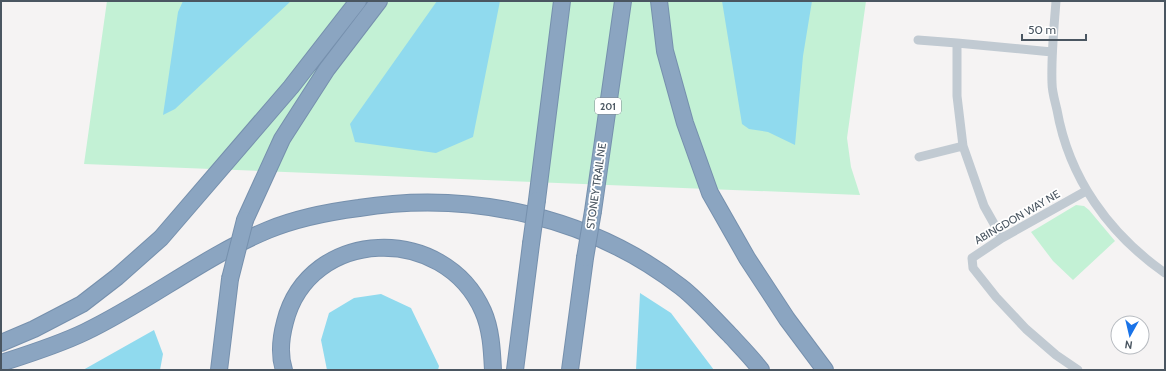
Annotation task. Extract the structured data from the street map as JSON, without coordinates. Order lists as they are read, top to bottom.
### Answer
{
  "streets": {
    "highway": ["201", "STONEY TRAIL NE"],
    "street": ["ABINGDON WAY NE"]
  },
  "scale_bar": "50 m",
  "north": "bottom"
}
